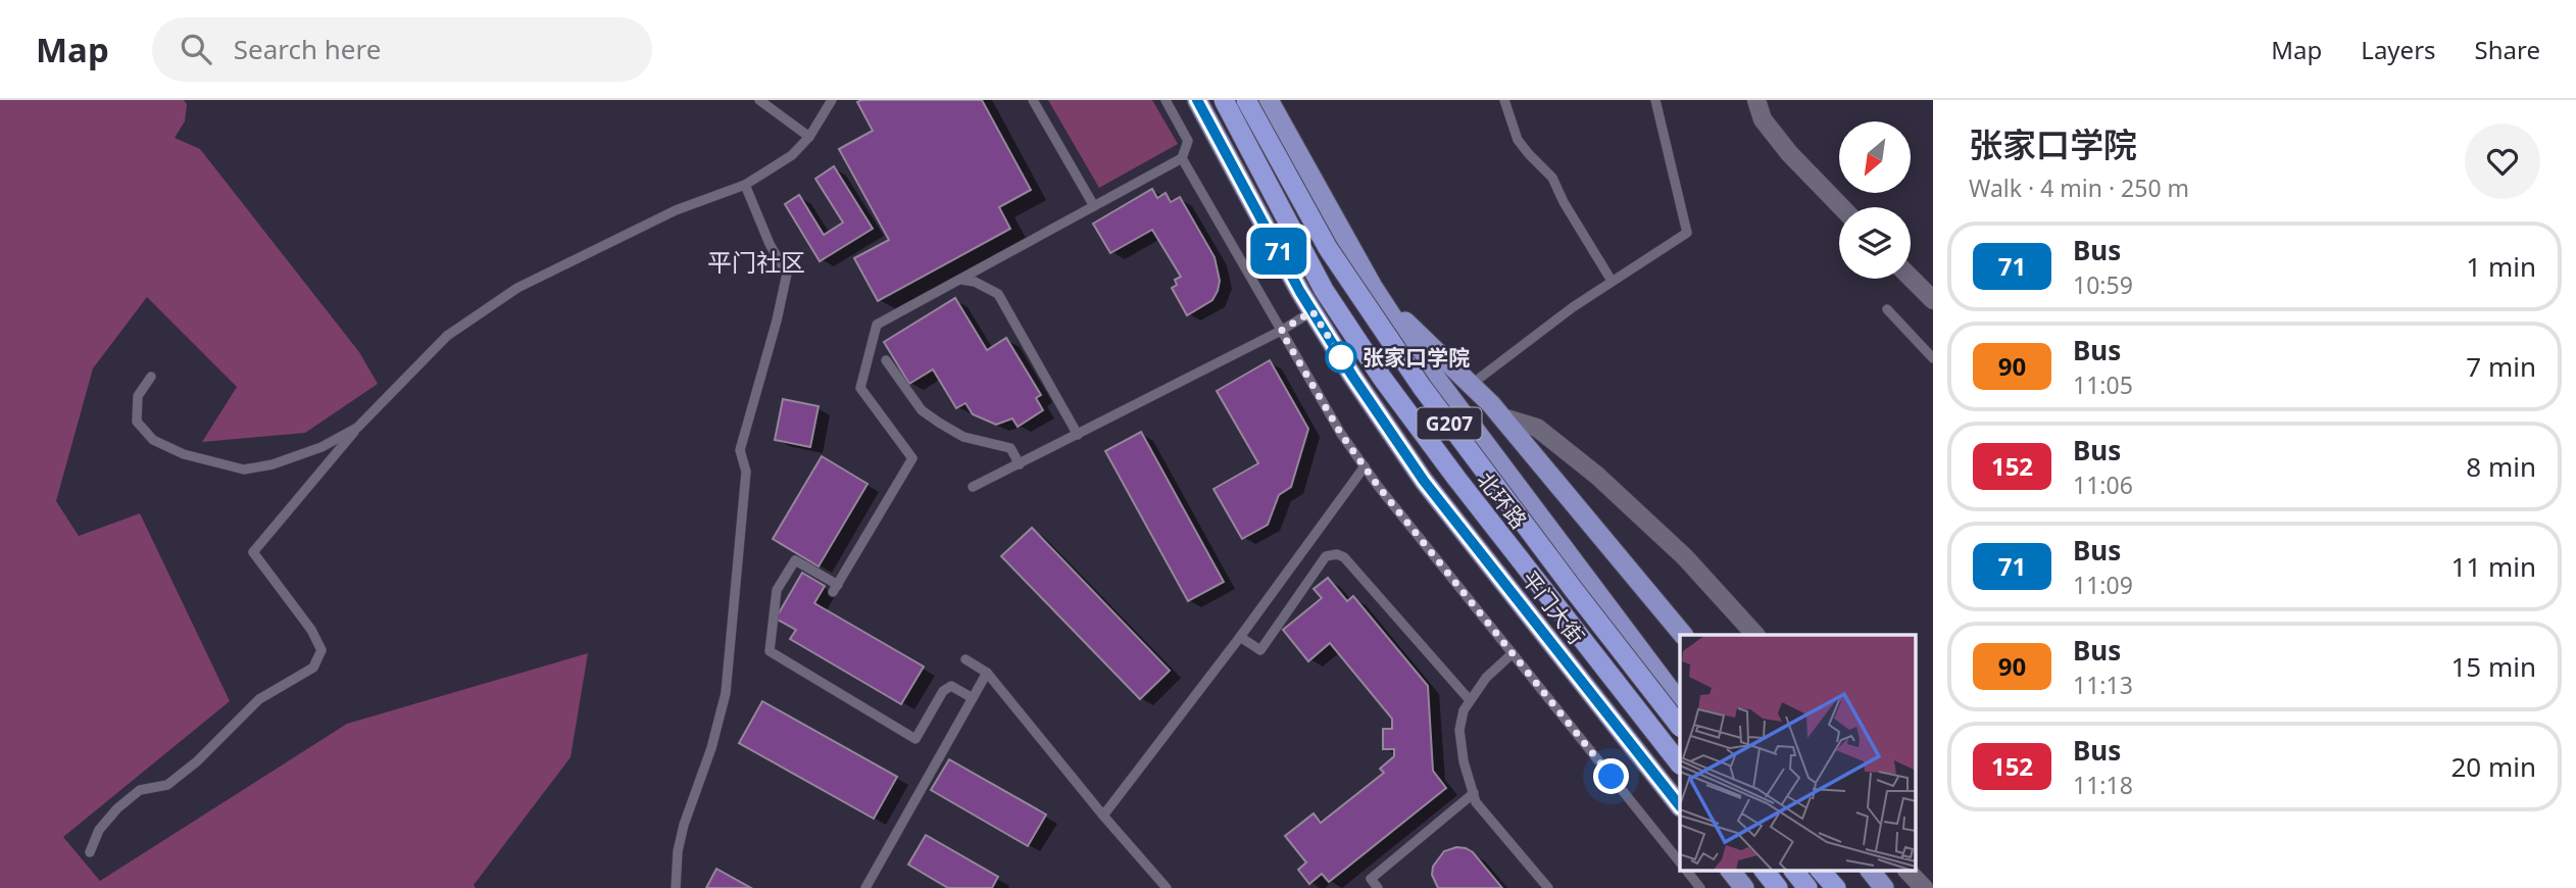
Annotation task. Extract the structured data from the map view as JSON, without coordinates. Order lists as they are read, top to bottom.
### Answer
{
  "streets": {
    "highway": ["G207", "北环路"],
    "main road": ["平门大街"]
  },
  "districts": ["平门社区"],
  "places": ["张家口学院"],
  "lines": ["bus line 71"],
  "north": "bottom left",
  "page": {
    "header": "Map",
    "search": "Search here",
    "nav": ["Map", "Layers", "Share"],
    "on_map": "71",
    "heading": ["张家口学院", "Walk · 4 min · 250 m"],
    "list": [
      {
        "mark": "71",
        "name": "Bus",
        "note": "10:59",
        "value": "1 min"
      },
      {
        "mark": "90",
        "name": "Bus",
        "note": "11:05",
        "value": "7 min"
      },
      {
        "mark": "152",
        "name": "Bus",
        "note": "11:06",
        "value": "8 min"
      },
      {
        "mark": "71",
        "name": "Bus",
        "note": "11:09",
        "value": "11 min"
      },
      {
        "mark": "90",
        "name": "Bus",
        "note": "11:13",
        "value": "15 min"
      },
      {
        "mark": "152",
        "name": "Bus",
        "note": "11:18",
        "value": "20 min"
      }
    ]
  }
}
